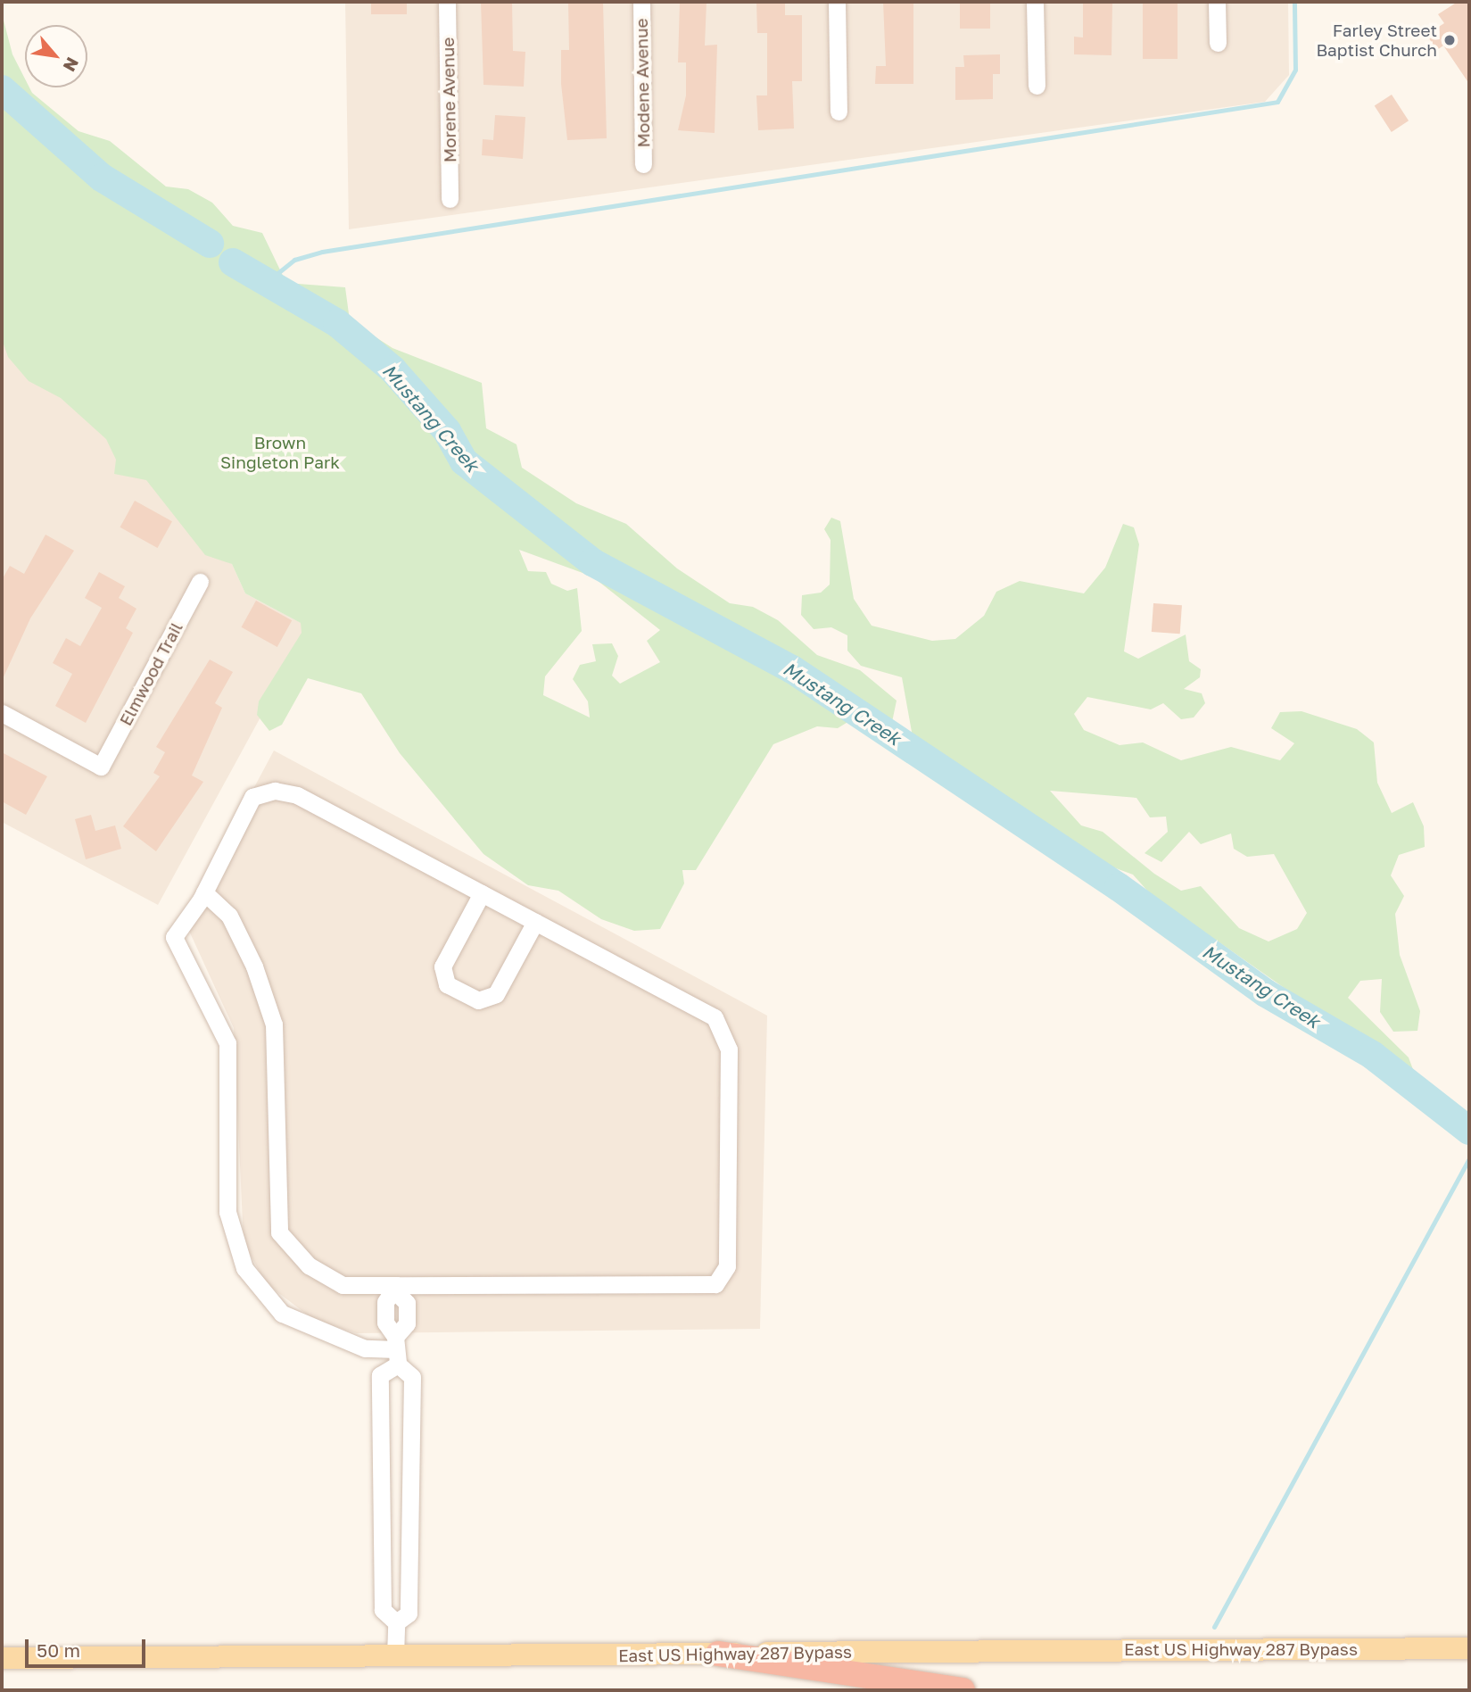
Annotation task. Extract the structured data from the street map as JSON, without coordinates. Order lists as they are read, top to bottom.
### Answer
{
  "streets": {
    "main road": ["East US Highway 287 Bypass"],
    "street": ["Modene Avenue", "Morene Avenue", "Elmwood Trail"]
  },
  "water": ["Mustang Creek"],
  "parks": ["Brown Singleton Park"],
  "places": ["Farley Street Baptist Church"],
  "scale_bar": "50 m",
  "north": "bottom right"
}
